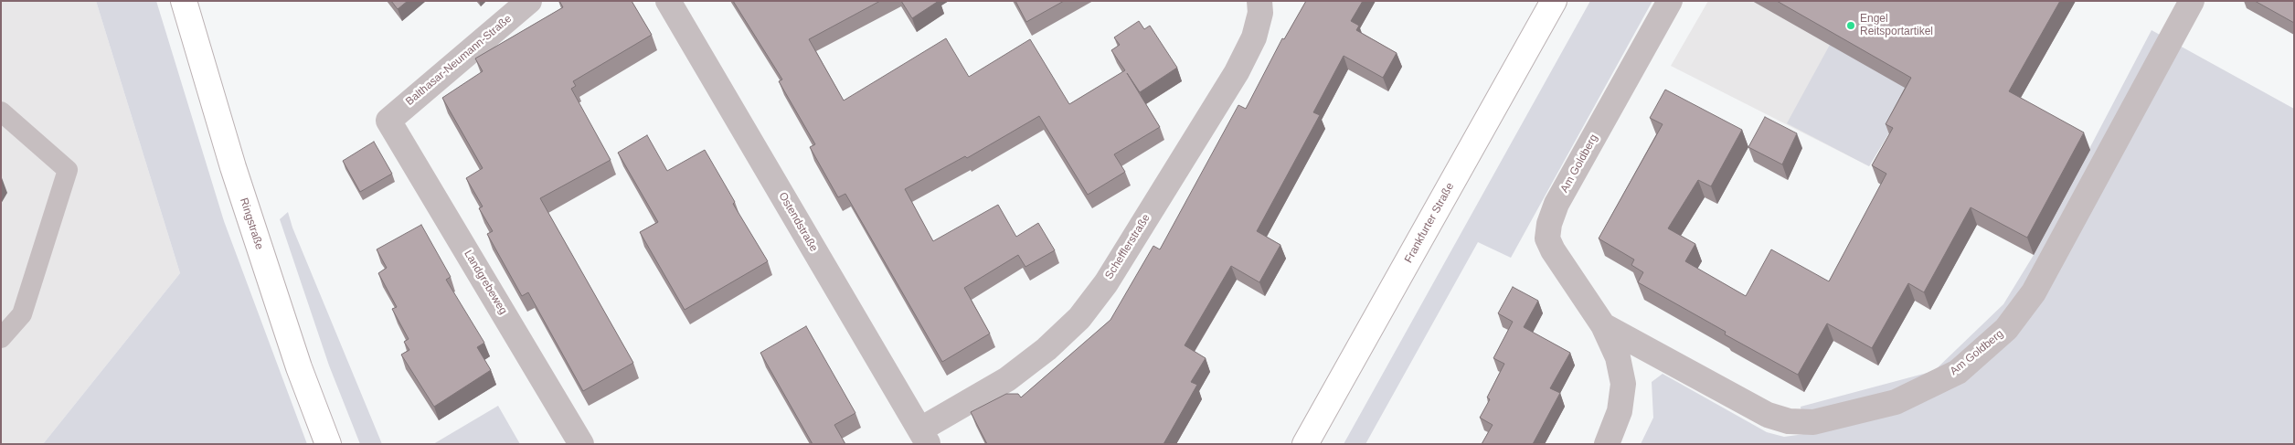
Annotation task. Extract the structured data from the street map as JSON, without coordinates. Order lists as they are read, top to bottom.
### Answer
{
  "streets": {
    "street": [
      "Balthasar-Neumann-Straße",
      "Am Goldberg",
      "Ostendstraße",
      "Frankfurter Straße",
      "Ringstraße",
      "Schefflerstraße",
      "Landgrebeweg"
    ]
  },
  "crossings": [
    ["Balthasar-Neumann-Straße", "Landgrebeweg"],
    ["Ostendstraße", "Schefflerstraße"]
  ],
  "places": ["Engel Reitsportartikel"]
}
